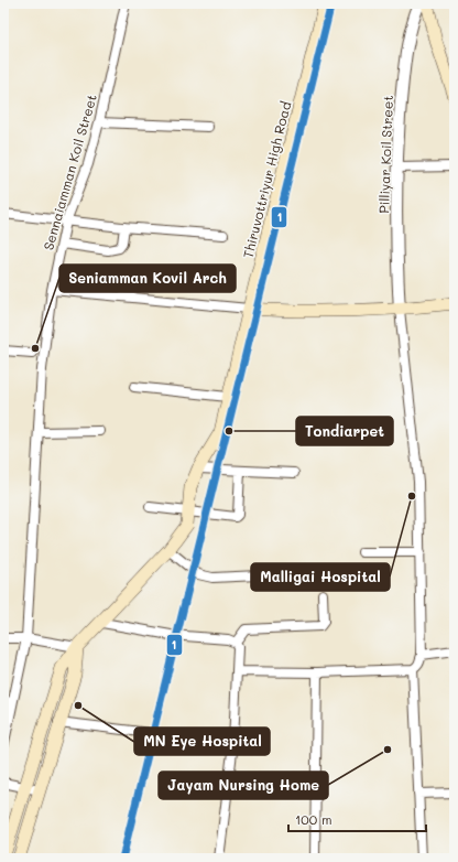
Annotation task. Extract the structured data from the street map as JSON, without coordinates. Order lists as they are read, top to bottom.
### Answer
{
  "streets": {
    "main road": ["Thiruvottriyur High Road"],
    "street": ["Pilliyar Koil Street", "Sennaiamman Koil Street"]
  },
  "places": [
    "Seniamman Kovil Arch",
    "Tondiarpet",
    "Malligai Hospital",
    "MN Eye Hospital",
    "Jayam Nursing Home"
  ],
  "lines": ["transit line 1"],
  "scale_bar": "100 m"
}
